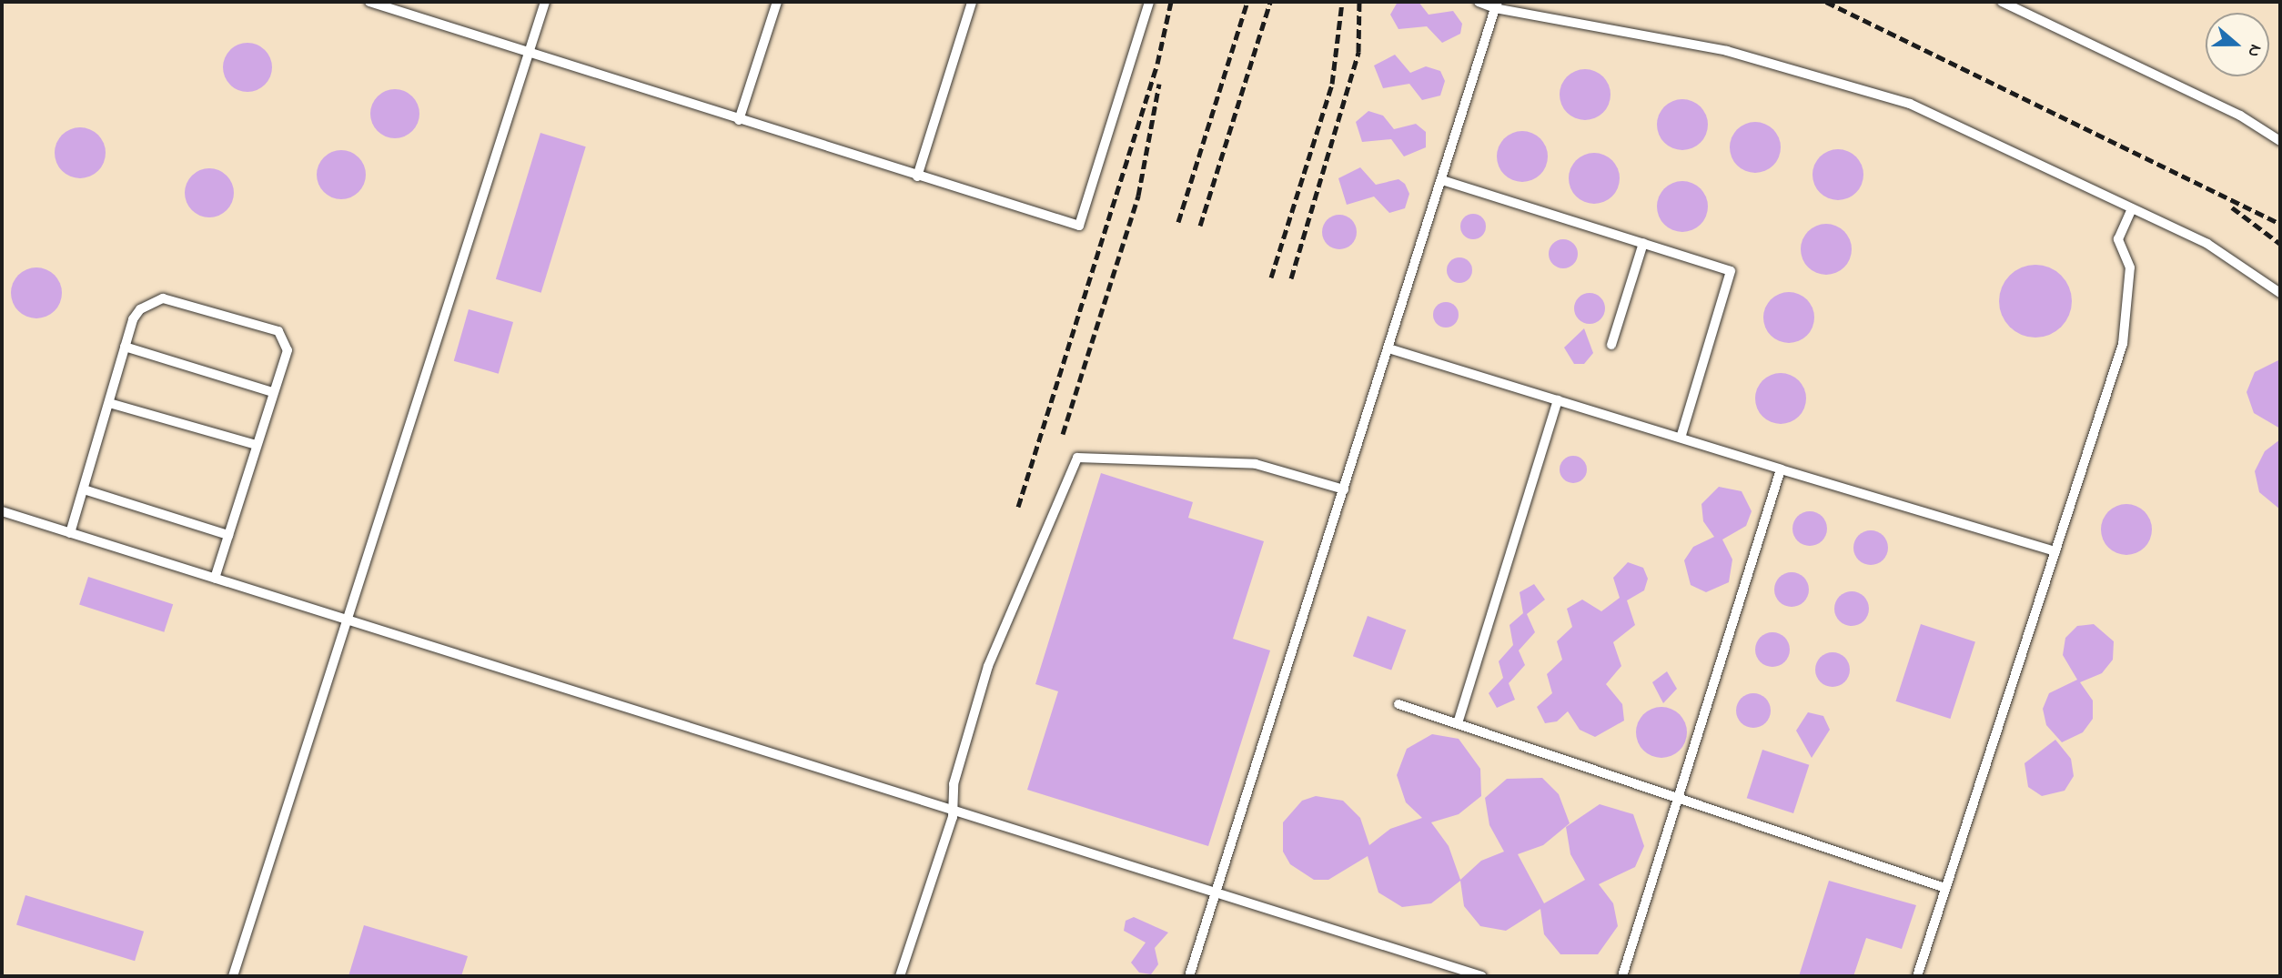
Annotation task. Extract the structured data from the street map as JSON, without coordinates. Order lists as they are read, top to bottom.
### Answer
{
  "north": "right"
}
